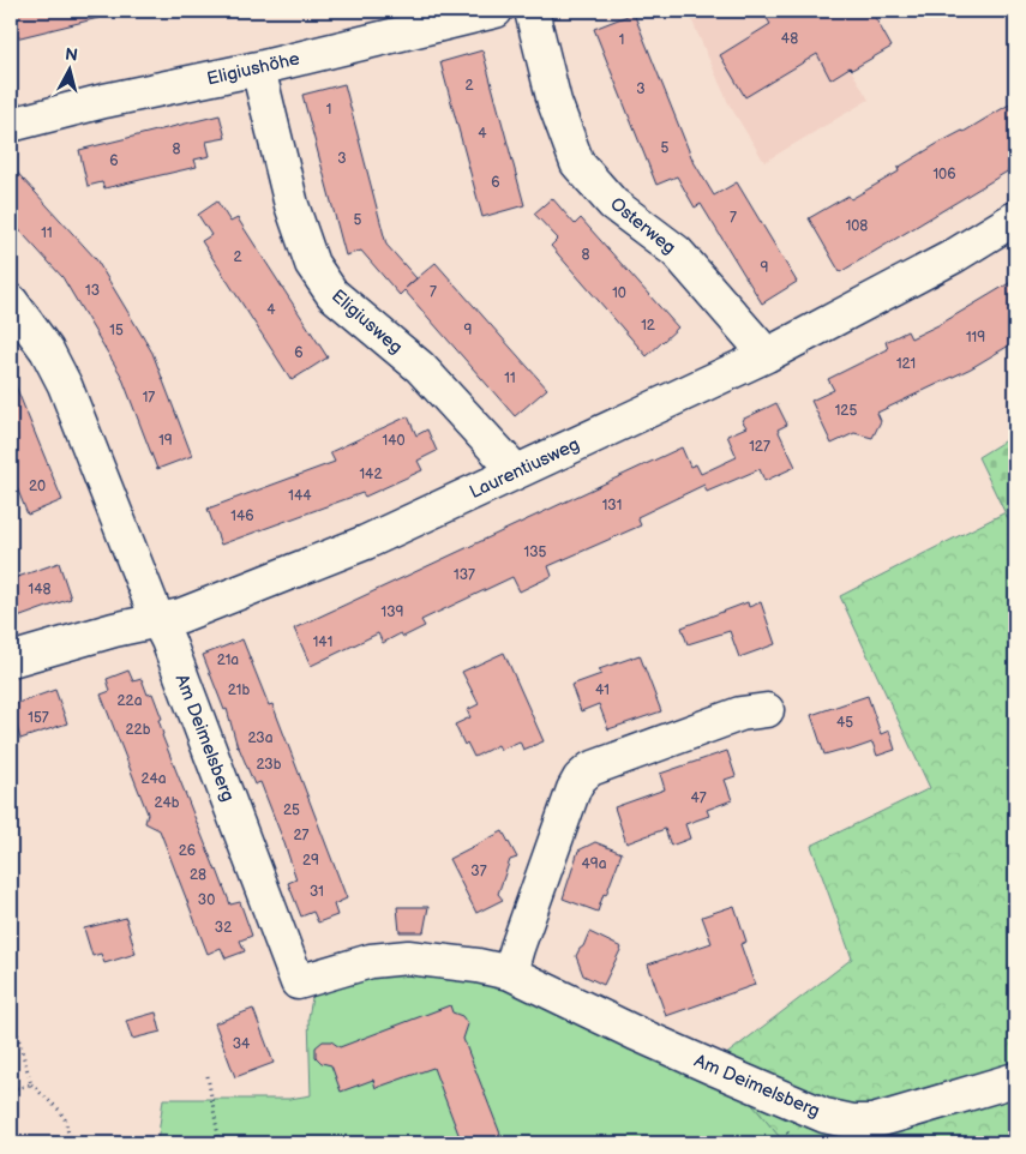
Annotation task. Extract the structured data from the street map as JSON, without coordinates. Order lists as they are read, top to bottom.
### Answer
{
  "streets": {
    "street": [
      "Eligiushöhe",
      "Osterweg",
      "Eligiusweg",
      "Laurentiusweg",
      "Am Deimelsberg"
    ]
  },
  "crossings": [
    ["Eligiushöhe", "Eligiusweg"],
    ["Osterweg", "Laurentiusweg"],
    ["Eligiusweg", "Laurentiusweg"],
    ["Laurentiusweg", "Am Deimelsberg"]
  ],
  "house_numbers": [
    "48",
    "1",
    "2",
    "3",
    "1",
    "4",
    "5",
    "8",
    "3",
    "6",
    "106",
    "6",
    "7",
    "5",
    "108",
    "11",
    "8",
    "2",
    "9",
    "13",
    "7",
    "10",
    "4",
    "12",
    "15",
    "9",
    "119",
    "6",
    "121",
    "11",
    "17",
    "125",
    "19",
    "140",
    "127",
    "142",
    "20",
    "144",
    "131",
    "146",
    "135",
    "137",
    "148",
    "139",
    "141",
    "21a",
    "21b",
    "41",
    "22a",
    "157",
    "45",
    "22b",
    "23a",
    "23b",
    "24a",
    "47",
    "24b",
    "25",
    "27",
    "26",
    "29",
    "49a",
    "37",
    "28",
    "31",
    "30",
    "32",
    "34"
  ],
  "north": "top"
}
